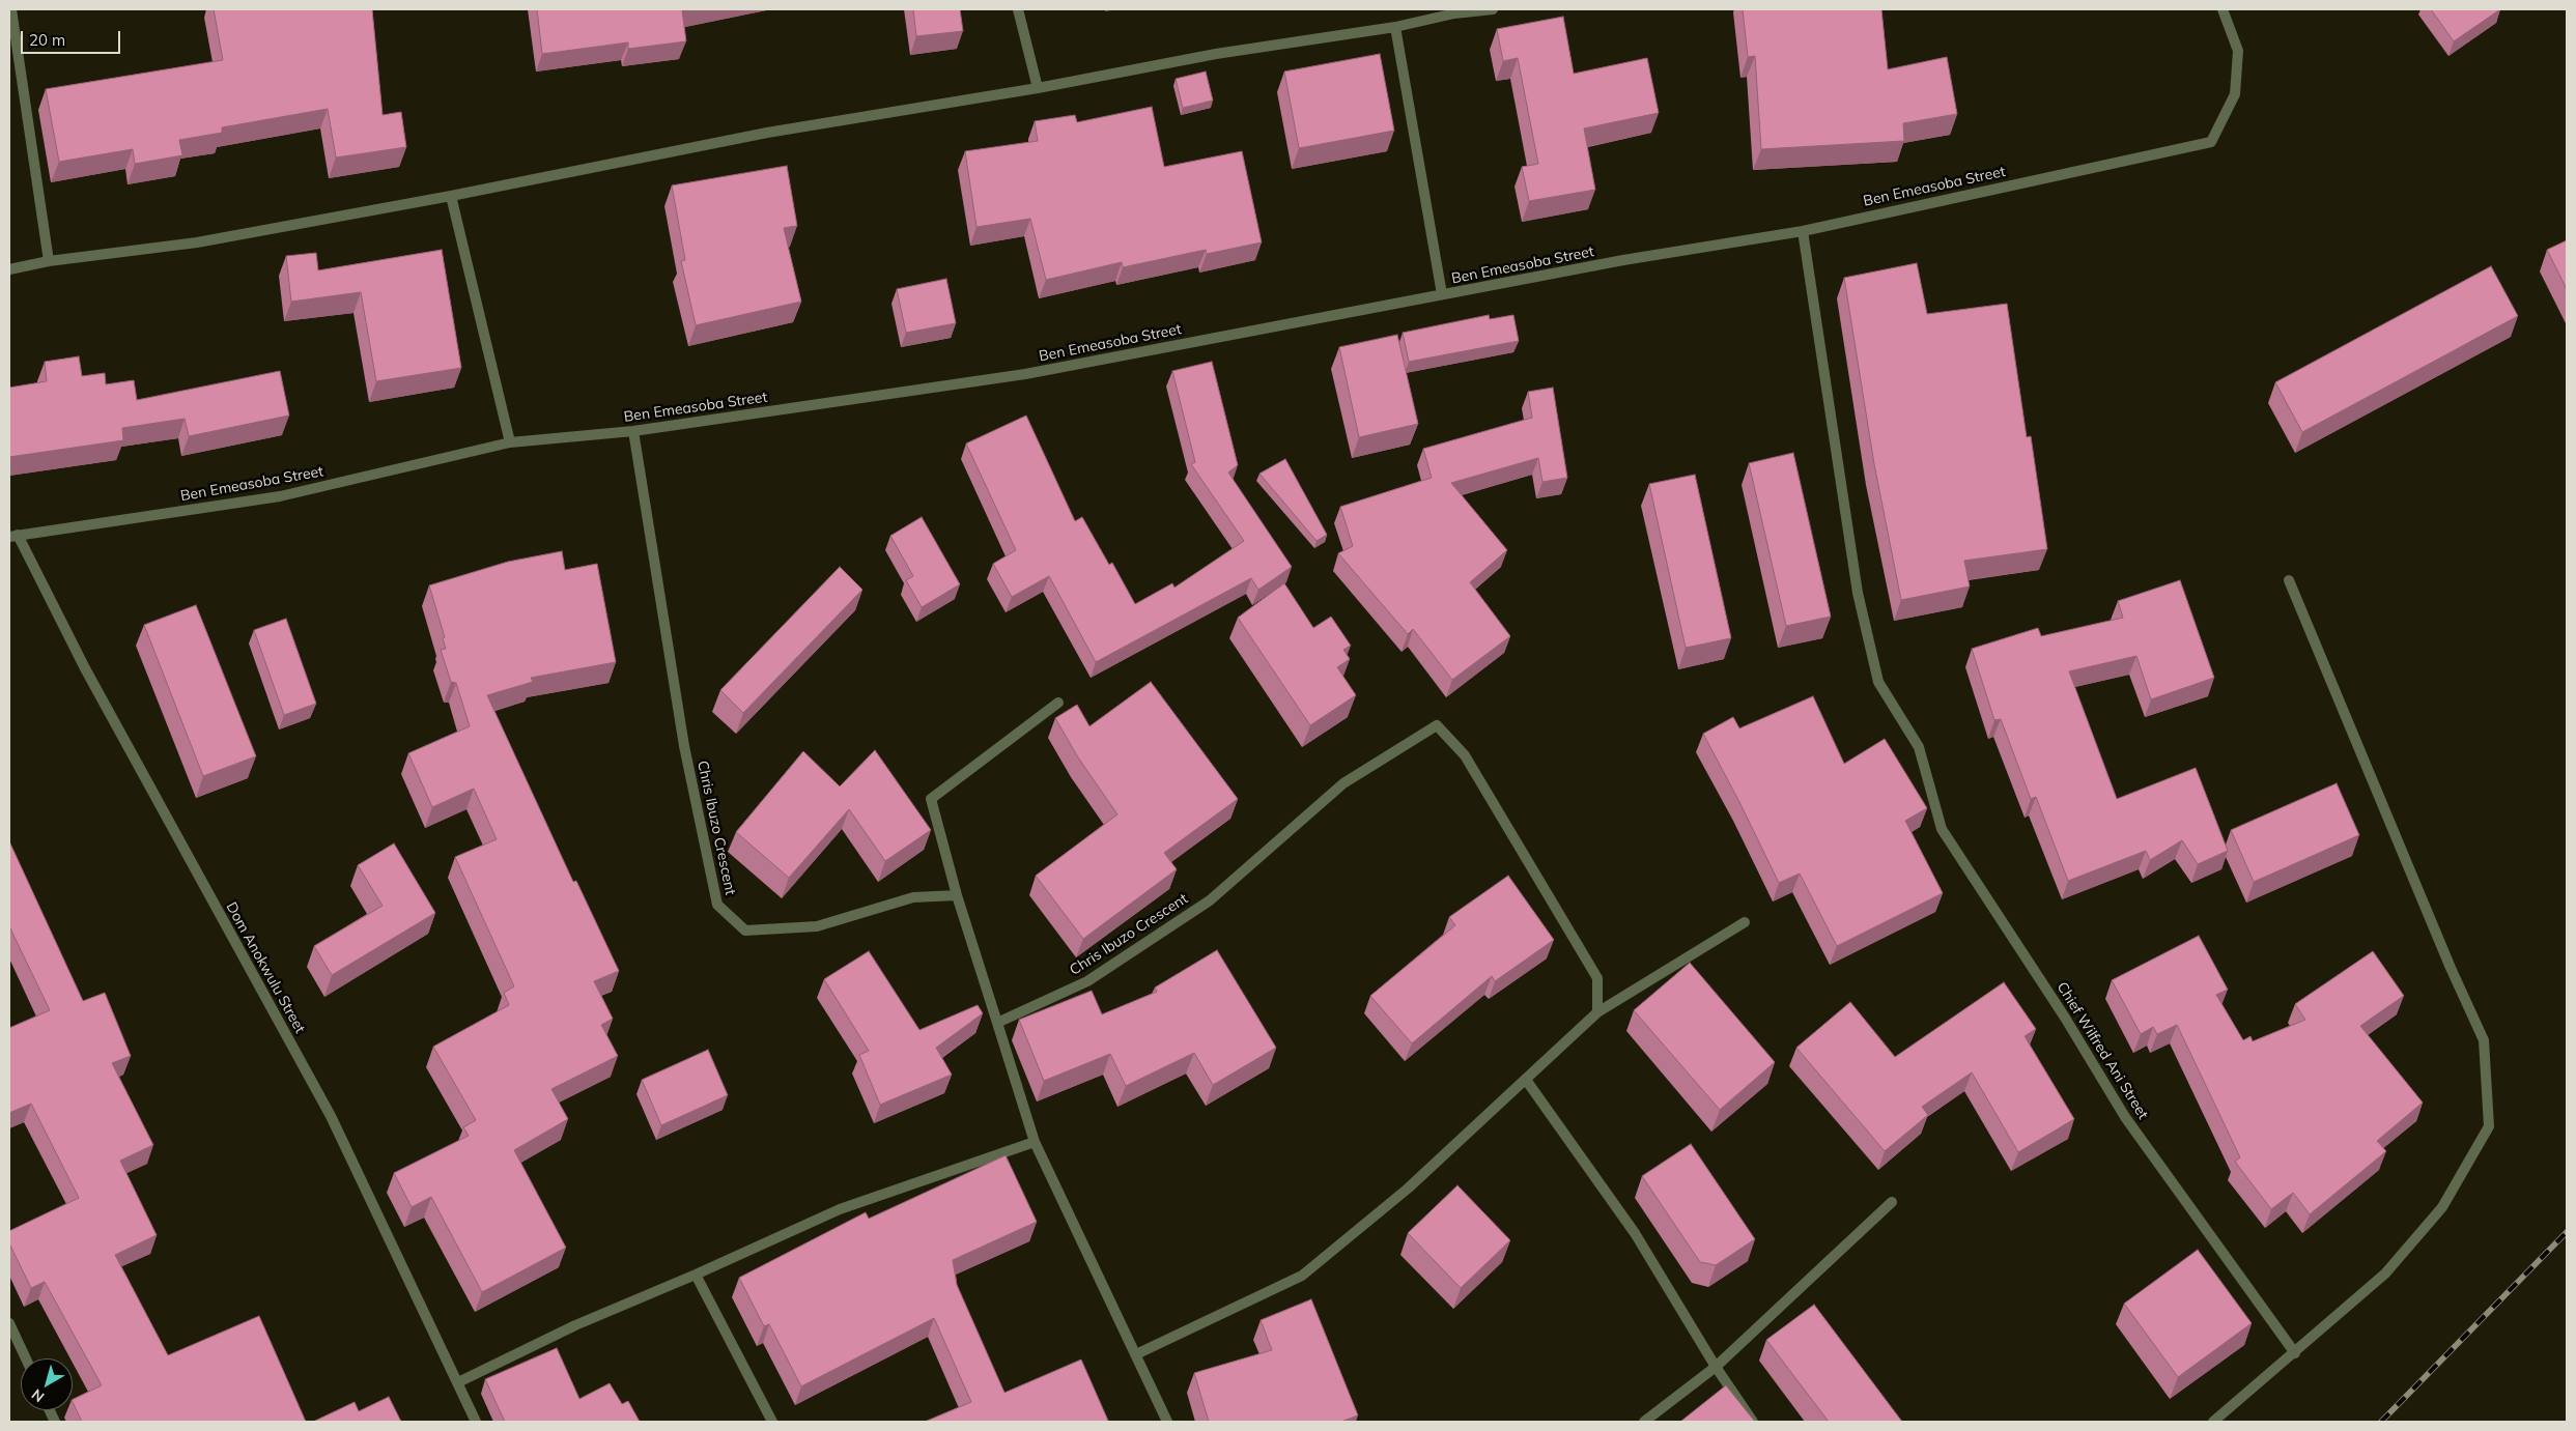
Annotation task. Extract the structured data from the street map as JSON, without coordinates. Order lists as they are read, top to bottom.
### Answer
{
  "streets": {
    "street": [
      "Ben Emeasoba Street",
      "Chris Ibuzo Crescent",
      "Dom Anokwulu Street",
      "Chief Wilfred Ani Street"
    ]
  },
  "crossings": [
    ["Ben Emeasoba Street", "Chris Ibuzo Crescent"],
    ["Ben Emeasoba Street", "Dom Anokwulu Street"],
    ["Ben Emeasoba Street", "Chief Wilfred Ani Street"]
  ],
  "scale_bar": "20 m",
  "north": "bottom left"
}
